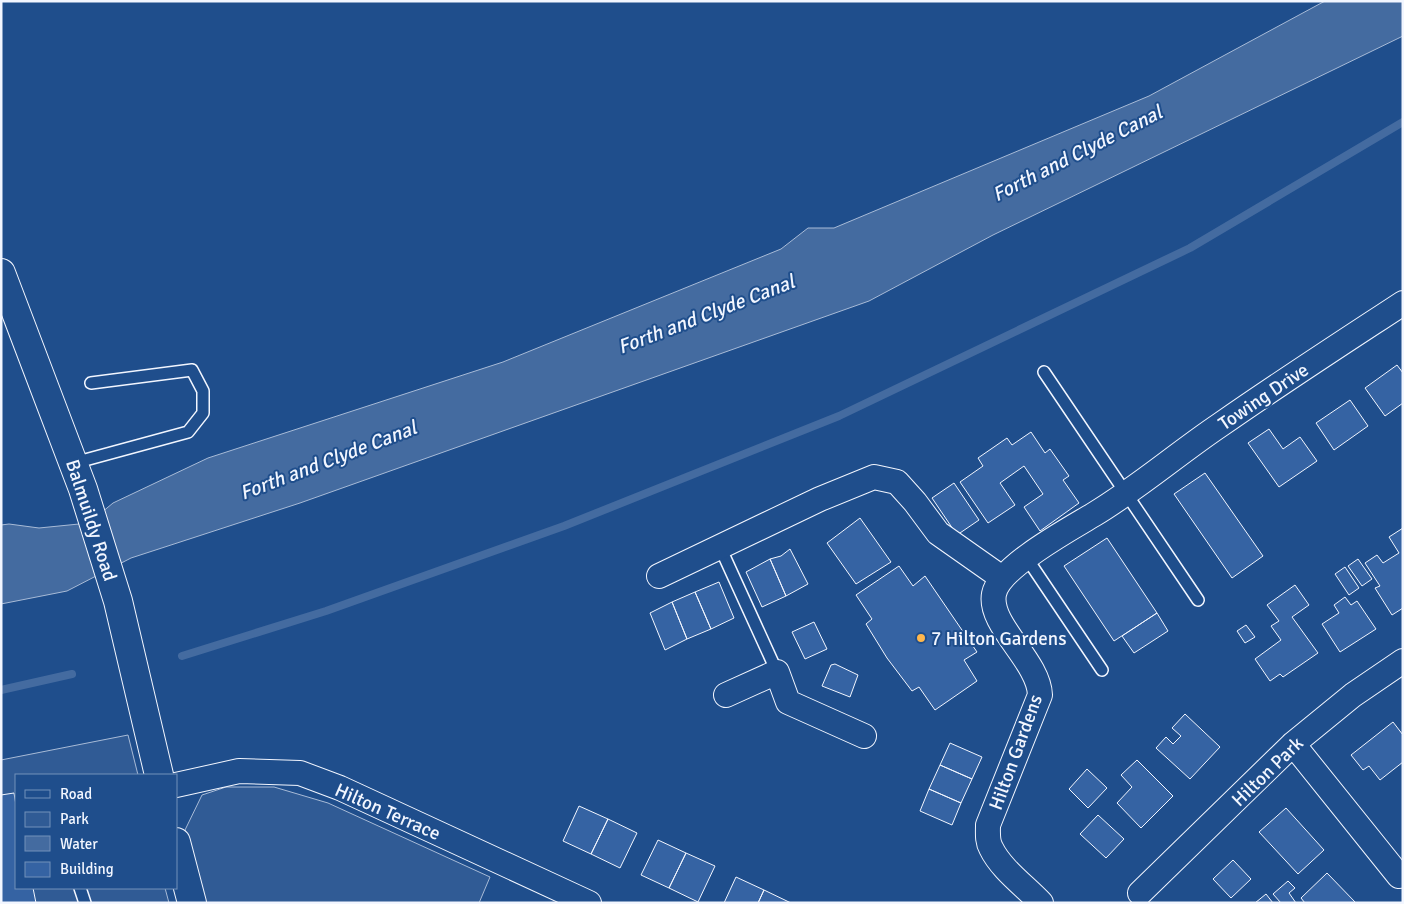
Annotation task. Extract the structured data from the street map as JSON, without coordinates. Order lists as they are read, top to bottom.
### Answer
{
  "streets": {
    "street": [
      "Towing Drive",
      "Balmuildy Road",
      "Hilton Gardens",
      "Hilton Park",
      "Hilton Terrace"
    ]
  },
  "crossings": [
    ["Towing Drive", "Hilton Gardens"]
  ],
  "water": ["Forth and Clyde Canal"],
  "places": ["7 Hilton Gardens"],
  "legend": [
    "Road",
    "Park",
    "Water",
    "Building"
  ]
}
